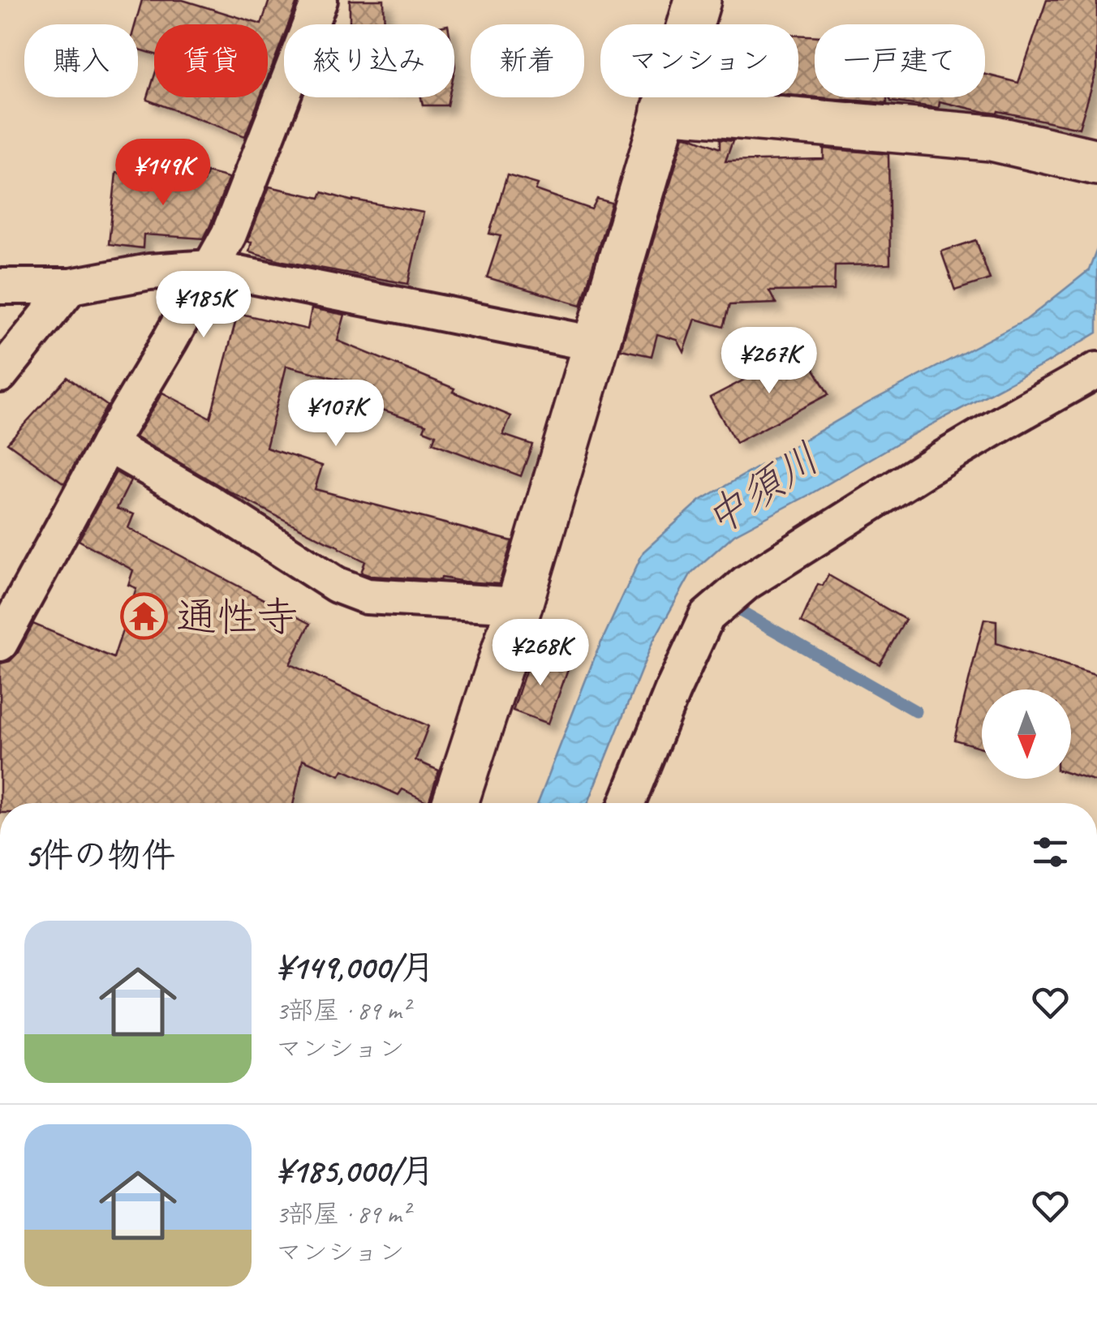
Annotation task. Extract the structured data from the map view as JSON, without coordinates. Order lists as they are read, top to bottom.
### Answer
{
  "water": ["中須川"],
  "places": {
    "temple": ["通性寺"]
  },
  "north": "bottom",
  "page": {
    "chip": [
      "購入",
      "賃貸",
      "絞り込み",
      "新着",
      "マンション",
      "一戸建て"
    ],
    "price": [
      "¥149K",
      "¥185K",
      "¥267K",
      "¥107K",
      "¥268K"
    ],
    "heading": "5件の物件",
    "list": [
      {
        "name": "¥149,000/月",
        "note": "3部屋 · 89 m² · マンション"
      },
      {
        "name": "¥185,000/月",
        "note": "3部屋 · 89 m² · マンション"
      }
    ]
  }
}
